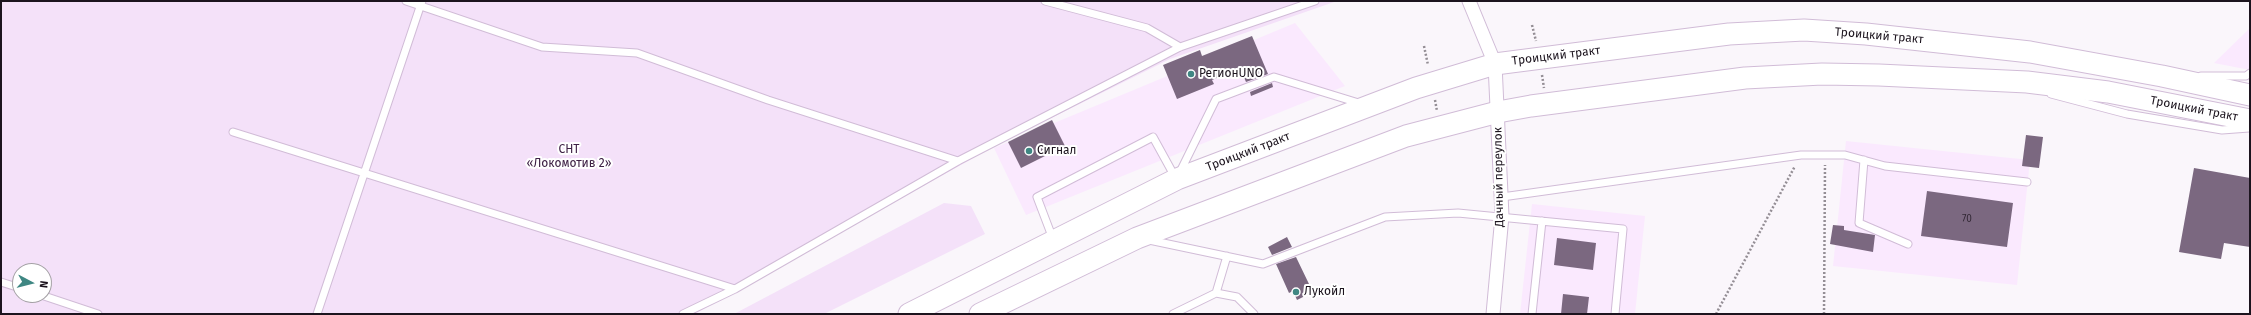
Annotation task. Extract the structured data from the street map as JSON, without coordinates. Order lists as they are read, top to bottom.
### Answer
{
  "streets": {
    "main road": ["Троицкий тракт"],
    "street": ["Дачный переулок"]
  },
  "crossings": [
    ["Троицкий тракт", "Дачный переулок"]
  ],
  "parks": ["СНТ «Локомотив 2»"],
  "places": ["РегионUNO", "Сигнал", "Лукойл"],
  "house_numbers": ["70"],
  "north": "right"
}
